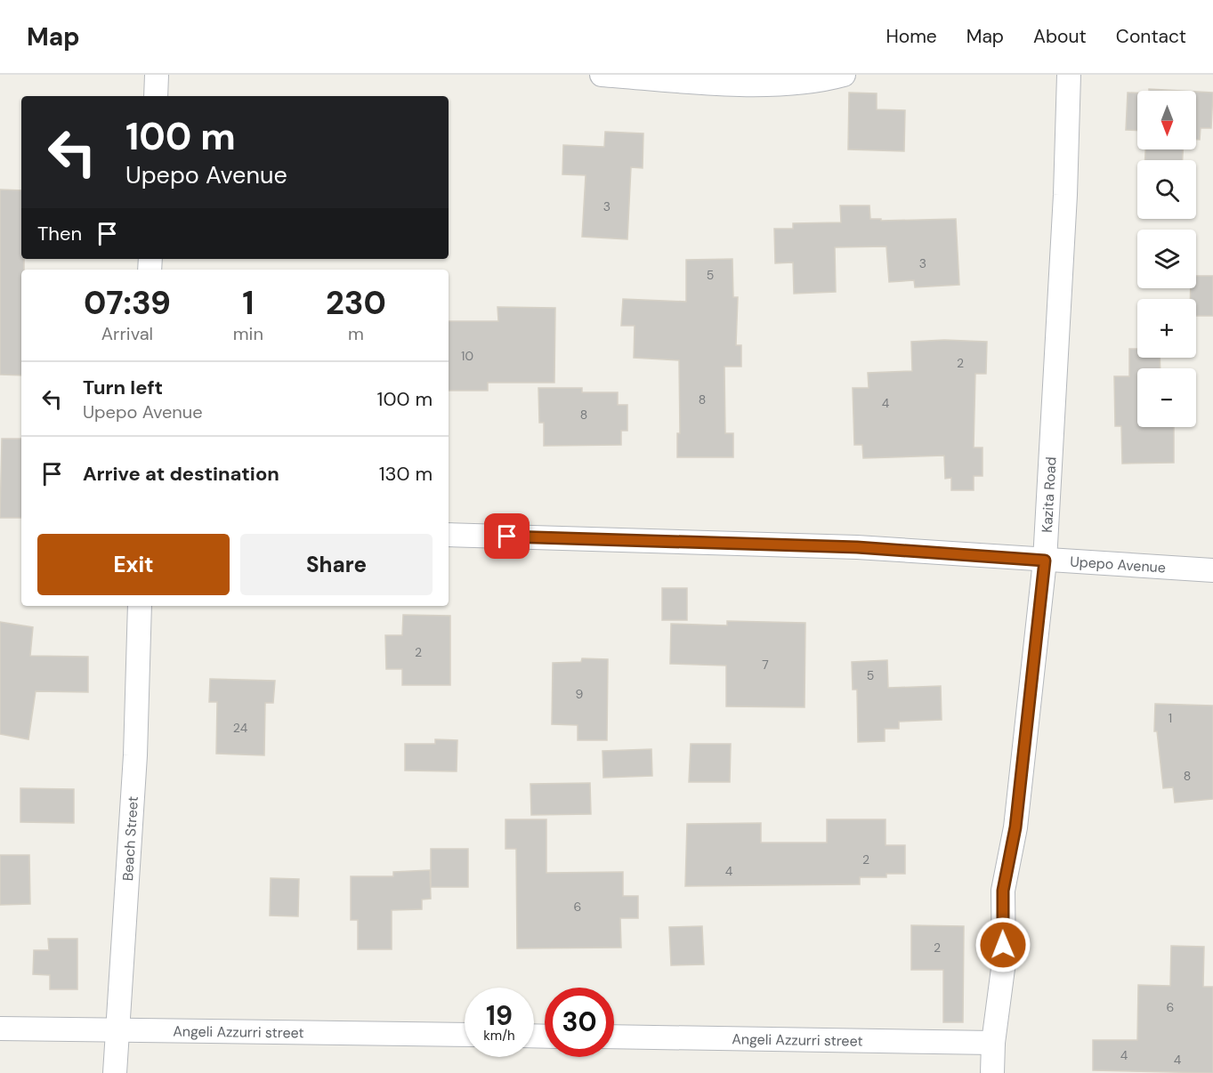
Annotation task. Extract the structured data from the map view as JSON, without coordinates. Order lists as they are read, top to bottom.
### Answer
{
  "streets": {
    "street": [
      "Kazita Road",
      "Upepo Avenue",
      "Beach Street",
      "Angeli Azzurri street"
    ]
  },
  "crossings": [
    ["Kazita Road", "Upepo Avenue"],
    ["Kazita Road", "Angeli Azzurri street"],
    ["Beach Street", "Angeli Azzurri street"]
  ],
  "house_numbers": [
    "3",
    "3",
    "5",
    "10",
    "2",
    "8",
    "4",
    "8",
    "2",
    "7",
    "5",
    "9",
    "1",
    "24",
    "8",
    "2",
    "4",
    "6",
    "2",
    "6",
    "4",
    "4"
  ],
  "north": "bottom",
  "page": {
    "header": "Map",
    "nav": [
      "Home",
      "Map",
      "About",
      "Contact"
    ],
    "map_buttons": ["+", "−"],
    "turn": ["100 m", "Upepo Avenue"],
    "then": "Then",
    "eta": [
      "07:39",
      "Arrival",
      "1",
      "min",
      "230",
      "m"
    ],
    "list": [
      {
        "name": "Turn left",
        "note": "Upepo Avenue",
        "value": "100 m"
      },
      {
        "name": "Arrive at destination",
        "value": "130 m"
      }
    ],
    "buttons": ["Exit", "Share"],
    "speed": "19 km/h",
    "limit": "30"
  }
}
